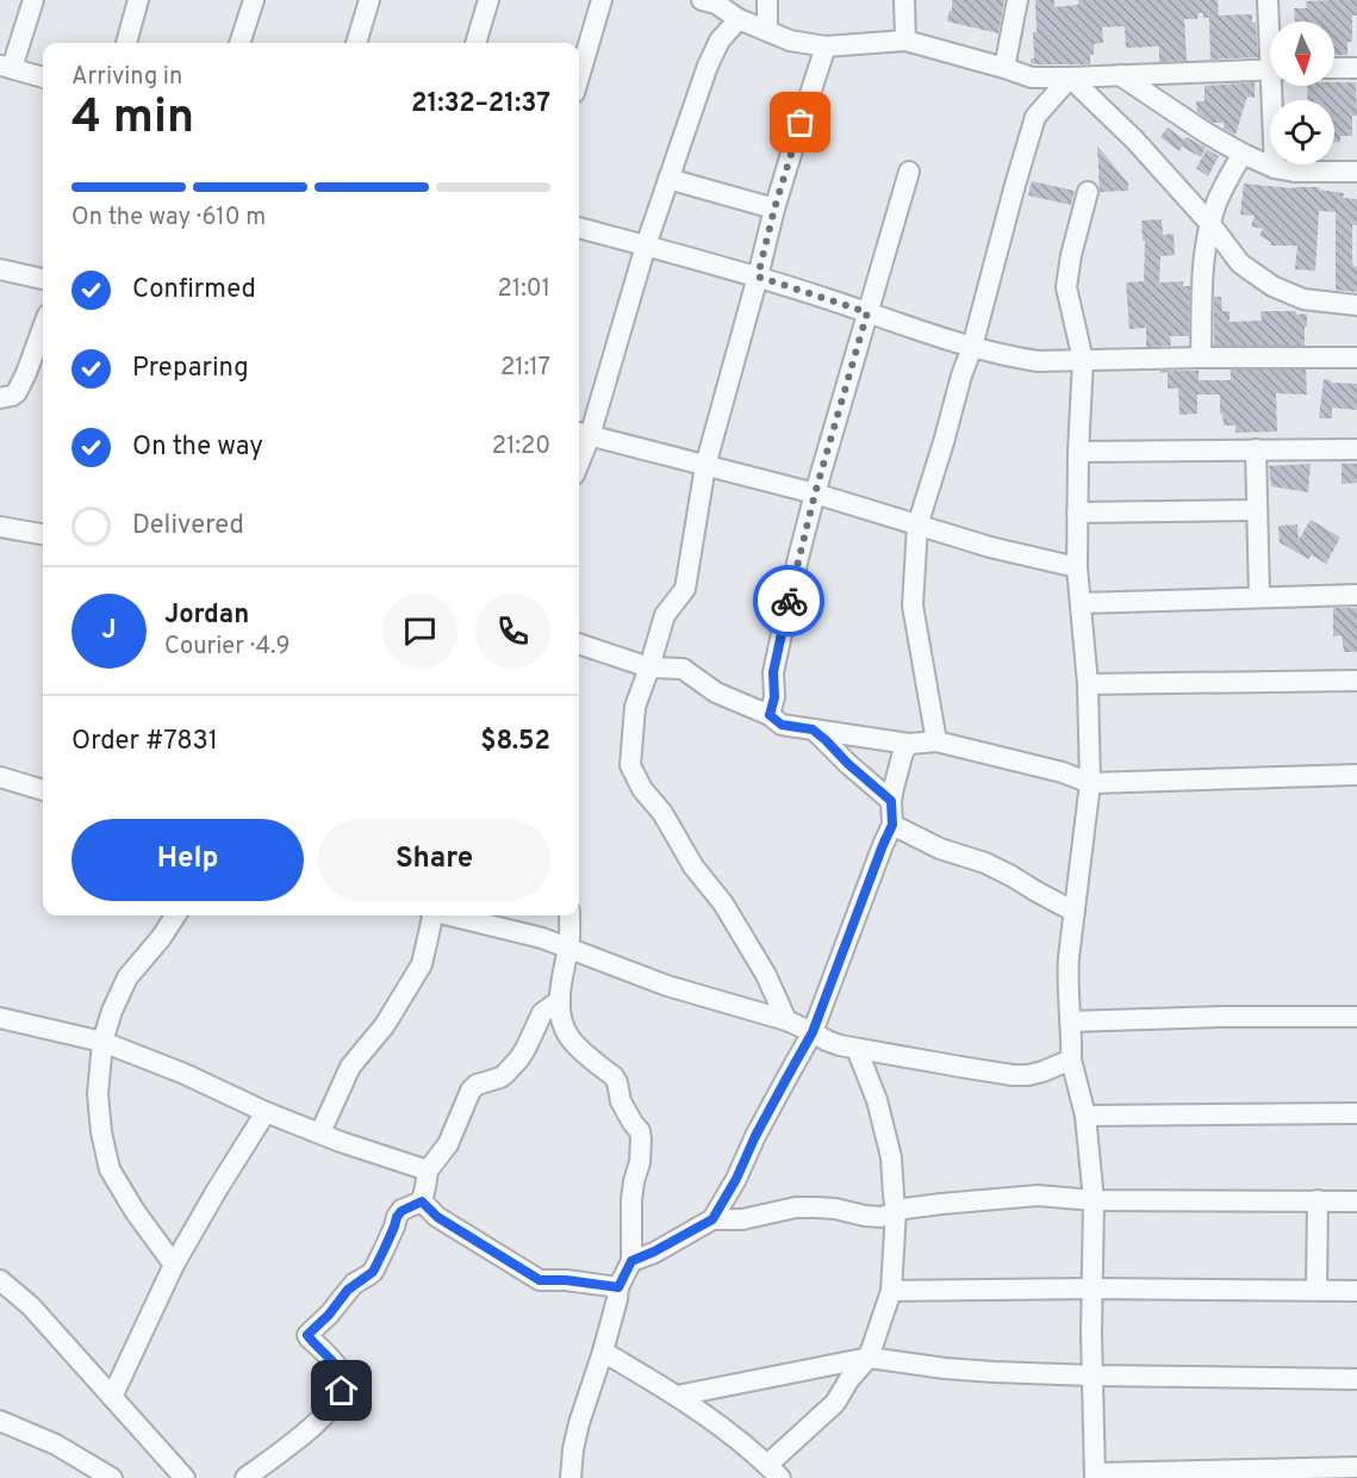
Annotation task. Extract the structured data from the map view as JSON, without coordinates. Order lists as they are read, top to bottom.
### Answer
{
  "north": "bottom",
  "page": {
    "heading": ["4 min", "Arriving in", "21:32–21:37"],
    "panel": [
      "Jordan",
      "Courier · 4.9",
      "Order #7831",
      "$8.52"
    ],
    "bar": "On the way · 610 m",
    "list": [
      ["Confirmed", "21:01"],
      ["Preparing", "21:17"],
      ["On the way", "21:20"],
      "Delivered"
    ],
    "round": "J",
    "buttons": ["Help", "Share"]
  }
}
